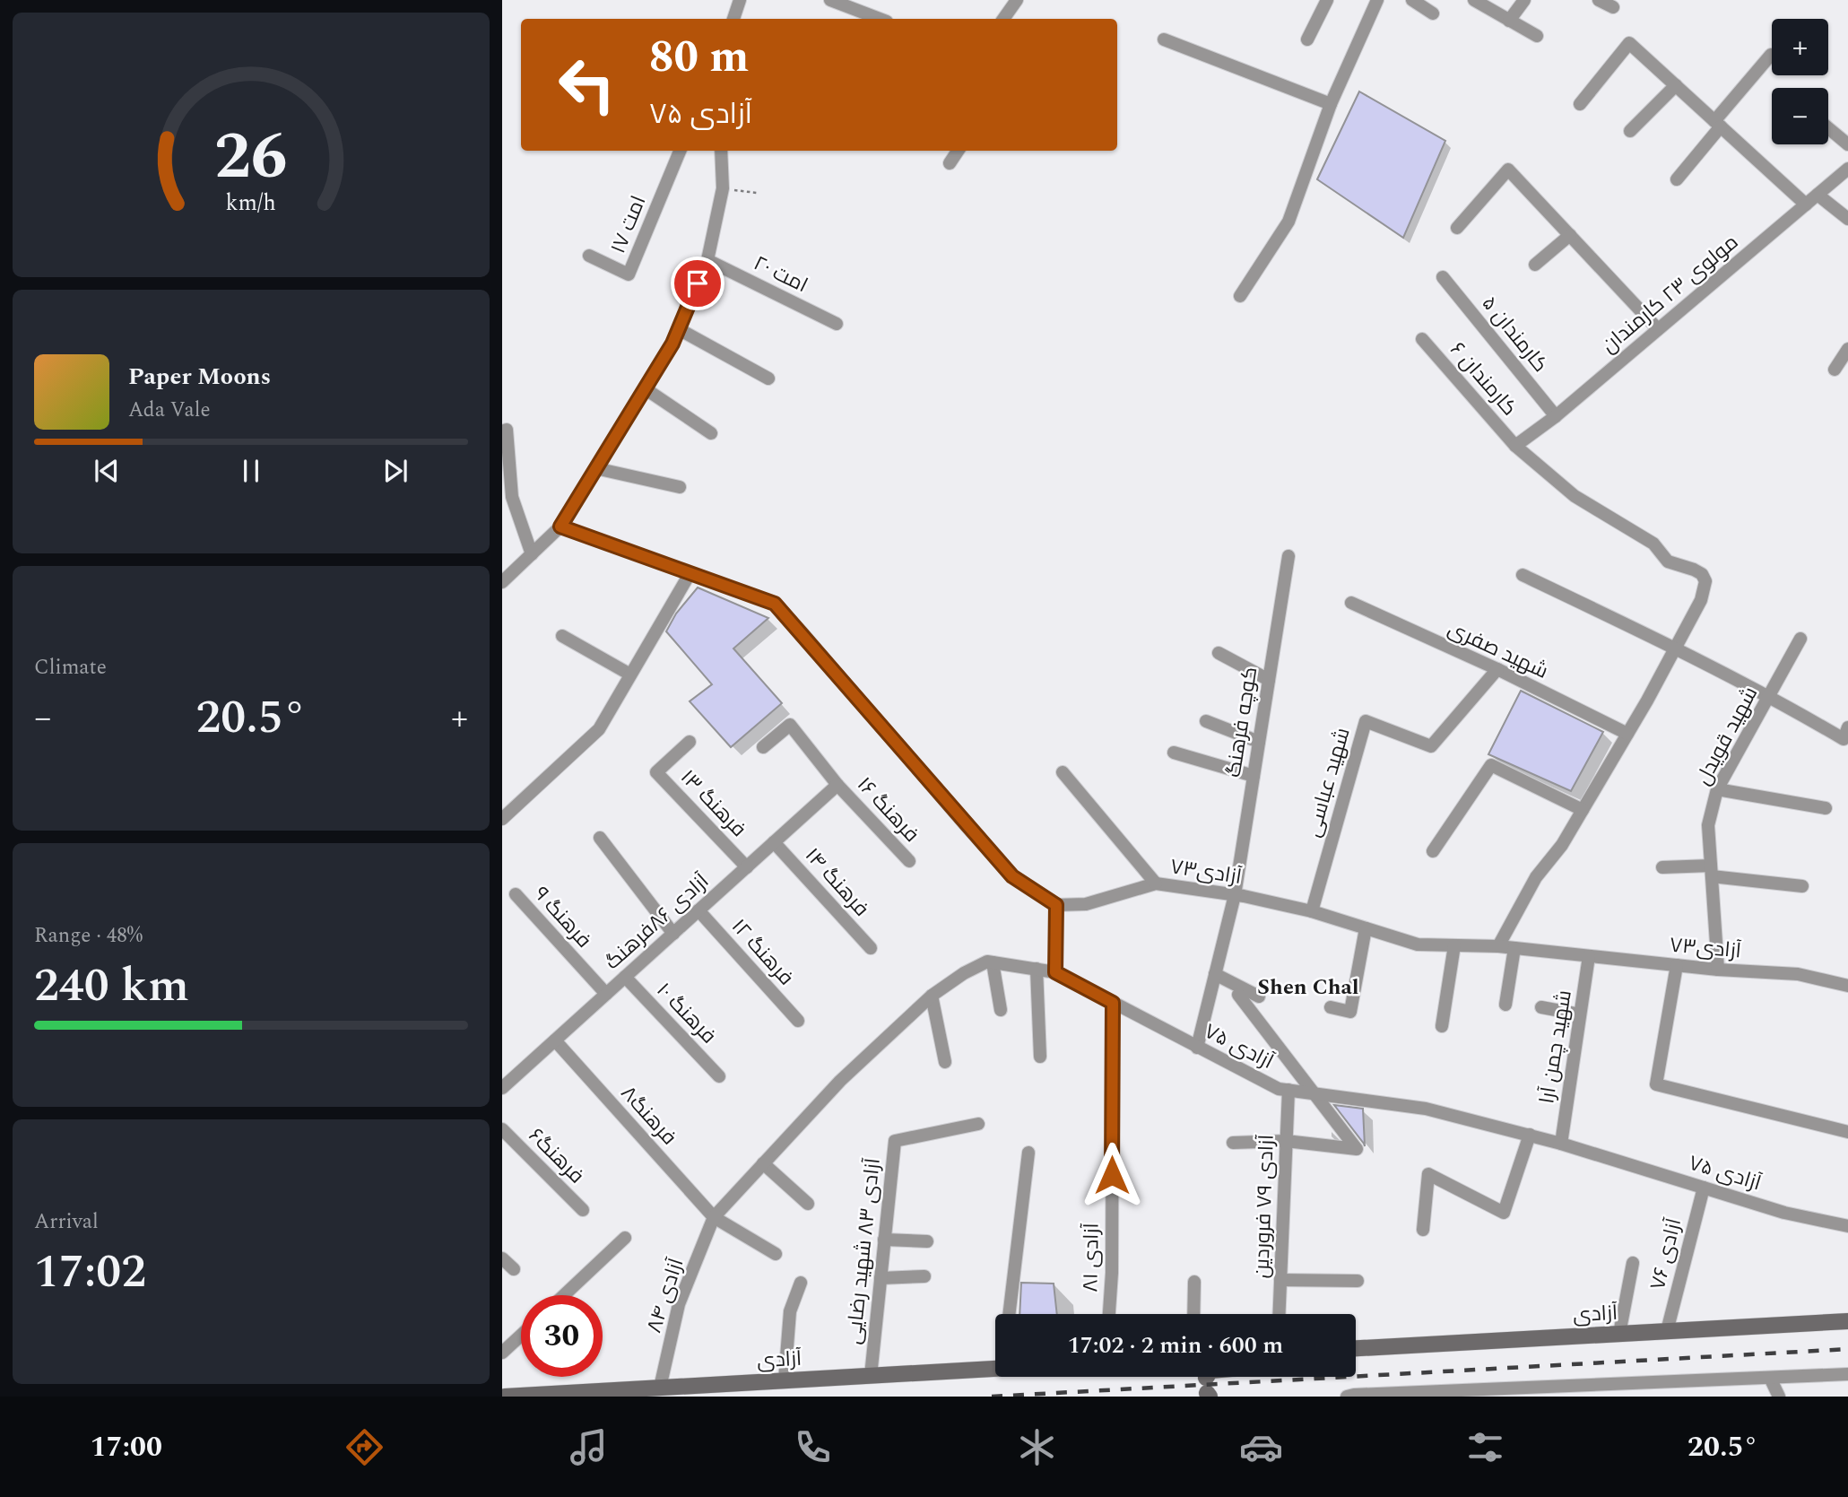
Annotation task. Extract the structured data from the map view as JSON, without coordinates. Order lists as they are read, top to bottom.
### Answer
{
  "streets": {
    "street": [
      "امت ۱۷",
      "امت ۲۰",
      "مولوی ۲۳ کارمندان",
      "کارمندان ۵",
      "کارمندان ۶",
      "شهید صفری",
      "کوچه فرهنگ",
      "شهید قویدل",
      "شهید عباسی",
      "فرهنگ ۱۳",
      "فرهنگ ۱۶",
      "آزادی۷۳",
      "فرهنگ ۱۴",
      "فرهنگ ۹",
      "آزادی ۸۶فرهنگ",
      "فرهنگ ۱۲",
      "فرهنگ ۱۰",
      "آزادی ۷۵",
      "شهید چمن آرا",
      "فرهنگ۸",
      "فرهنگ۶",
      "آزادی ۷۹ فروردین",
      "آزادی ۸۳ شهید رضایی",
      "آزادی ۷۶",
      "آزادی ۸۱",
      "آزادی ۸۴",
      "آزادی"
    ]
  },
  "crossings": [
    ["مولوی ۲۳ کارمندان", "کارمندان ۵"],
    ["مولوی ۲۳ کارمندان", "کارمندان ۶"],
    ["شهید صفری", "شهید عباسی"],
    ["کوچه فرهنگ", "آزادی۷۳"],
    ["کوچه فرهنگ", "آزادی ۷۵"],
    ["شهید قویدل", "آزادی۷۳"],
    ["شهید عباسی", "آزادی۷۳"],
    ["فرهنگ ۱۳", "آزادی ۸۶فرهنگ"],
    ["فرهنگ ۱۶", "آزادی ۸۶فرهنگ"],
    ["آزادی۷۳", "شهید چمن آرا"],
    ["فرهنگ ۱۴", "آزادی ۸۶فرهنگ"],
    ["فرهنگ ۹", "آزادی ۸۶فرهنگ"],
    ["آزادی ۸۶فرهنگ", "فرهنگ ۱۲"],
    ["آزادی ۸۶فرهنگ", "فرهنگ ۱۰"],
    ["آزادی ۸۶فرهنگ", "فرهنگ۸"],
    ["آزادی ۷۵", "شهید چمن آرا"],
    ["آزادی ۷۵", "فرهنگ۸"],
    ["آزادی ۷۵", "آزادی ۷۹ فروردین"],
    ["آزادی ۷۵", "آزادی ۷۶"],
    ["آزادی ۷۵", "آزادی ۸۱"],
    ["آزادی ۷۵", "آزادی ۸۴"],
    ["فرهنگ۸", "آزادی ۸۴"],
    ["آزادی ۸۳ شهید رضایی", "آزادی"],
    ["آزادی ۷۶", "آزادی"],
    ["آزادی ۸۴", "آزادی"]
  ],
  "districts": ["Shen Chal"],
  "page": {
    "map_buttons": ["+", "−"],
    "turn": ["80 m", "آزادی ۷۵"],
    "song": ["Paper Moons", "Ada Vale"],
    "tile": [
      "Climate",
      ["Range · 48%", "240 km"],
      ["Arrival", "17:02"]
    ],
    "heat": ["−", "20.5°", "+"],
    "limit": "30",
    "trip": "17:02 · 2 min · 600 m",
    "tabs": ["17:00", "20.5°"],
    "gauge": ["26", "km/h"]
  }
}
